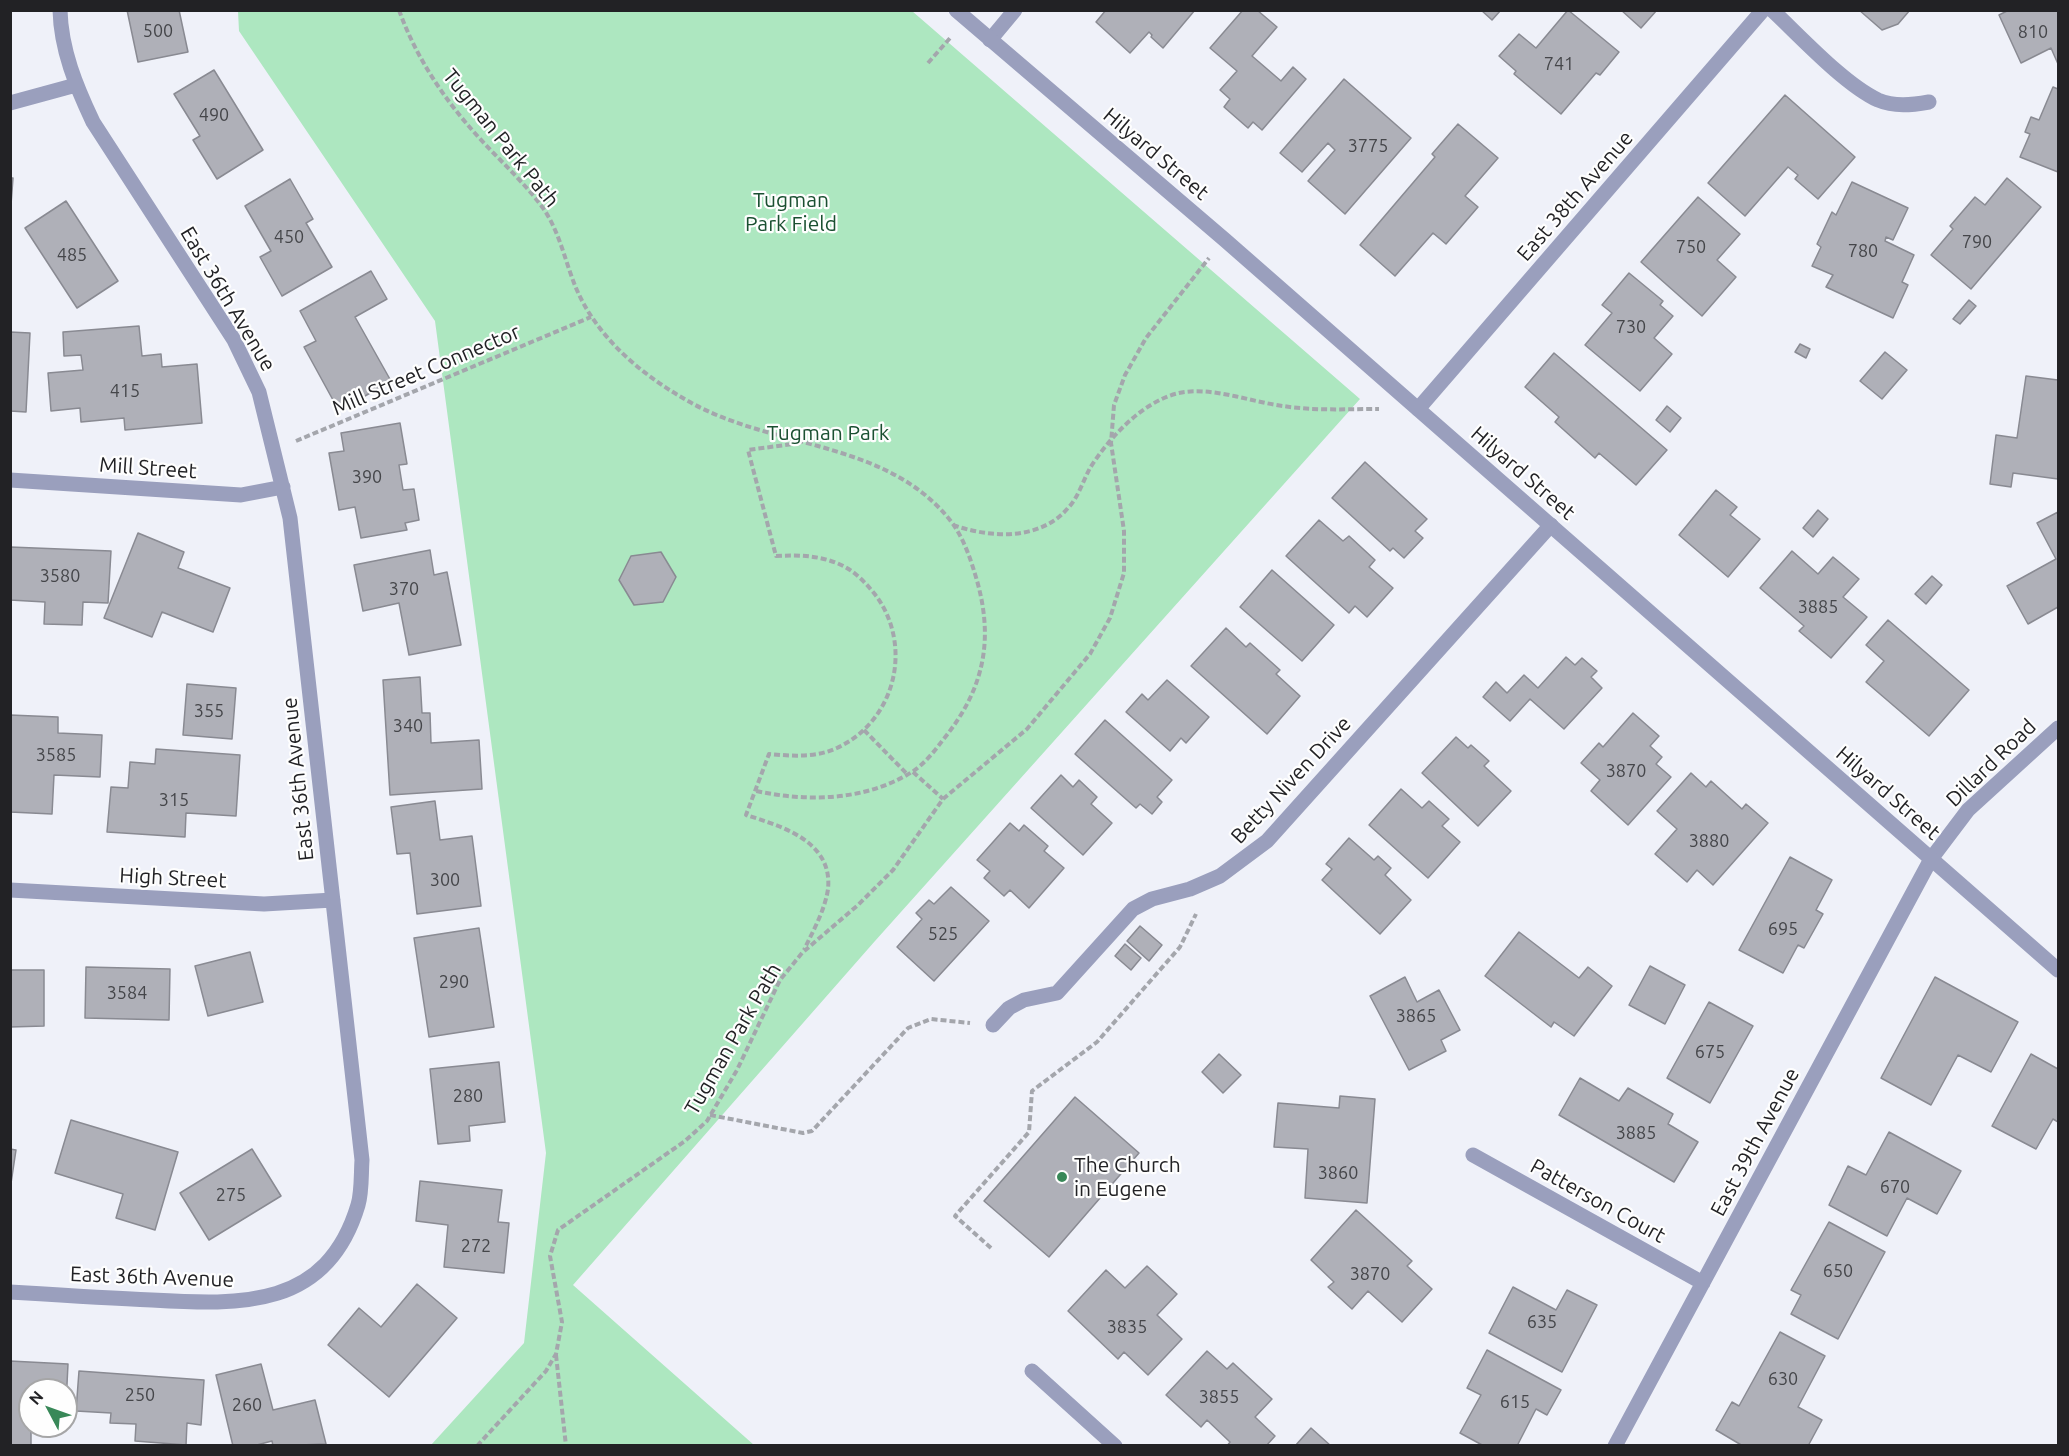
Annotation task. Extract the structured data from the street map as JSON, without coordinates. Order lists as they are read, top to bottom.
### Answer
{
  "streets": {
    "street": [
      "Hilyard Street",
      "East 38th Avenue",
      "East 36th Avenue",
      "Mill Street",
      "Dillard Road",
      "Betty Niven Drive",
      "High Street",
      "East 39th Avenue",
      "Patterson Court"
    ],
    "path": ["Tugman Park Path", "Mill Street Connector"]
  },
  "crossings": [
    ["Tugman Park Path", "Hilyard Street"],
    ["Tugman Park Path", "Mill Street Connector"],
    ["Hilyard Street", "East 38th Avenue"],
    ["Hilyard Street", "Dillard Road"],
    ["Hilyard Street", "Betty Niven Drive"],
    ["Hilyard Street", "East 39th Avenue"],
    ["East 36th Avenue", "Mill Street Connector"],
    ["East 36th Avenue", "Mill Street"],
    ["East 36th Avenue", "High Street"],
    ["Dillard Road", "East 39th Avenue"],
    ["East 39th Avenue", "Patterson Court"]
  ],
  "parks": ["Tugman Park Field", "Tugman Park"],
  "places": ["The Church in Eugene"],
  "house_numbers": [
    "500",
    "810",
    "741",
    "490",
    "3775",
    "450",
    "790",
    "750",
    "780",
    "485",
    "730",
    "415",
    "390",
    "3580",
    "370",
    "3885",
    "355",
    "340",
    "3585",
    "3870",
    "315",
    "3880",
    "300",
    "695",
    "525",
    "290",
    "3584",
    "3865",
    "675",
    "280",
    "3885",
    "3860",
    "670",
    "275",
    "272",
    "650",
    "3870",
    "635",
    "3835",
    "630",
    "250",
    "3855",
    "615",
    "260"
  ],
  "north": "top left"
}
